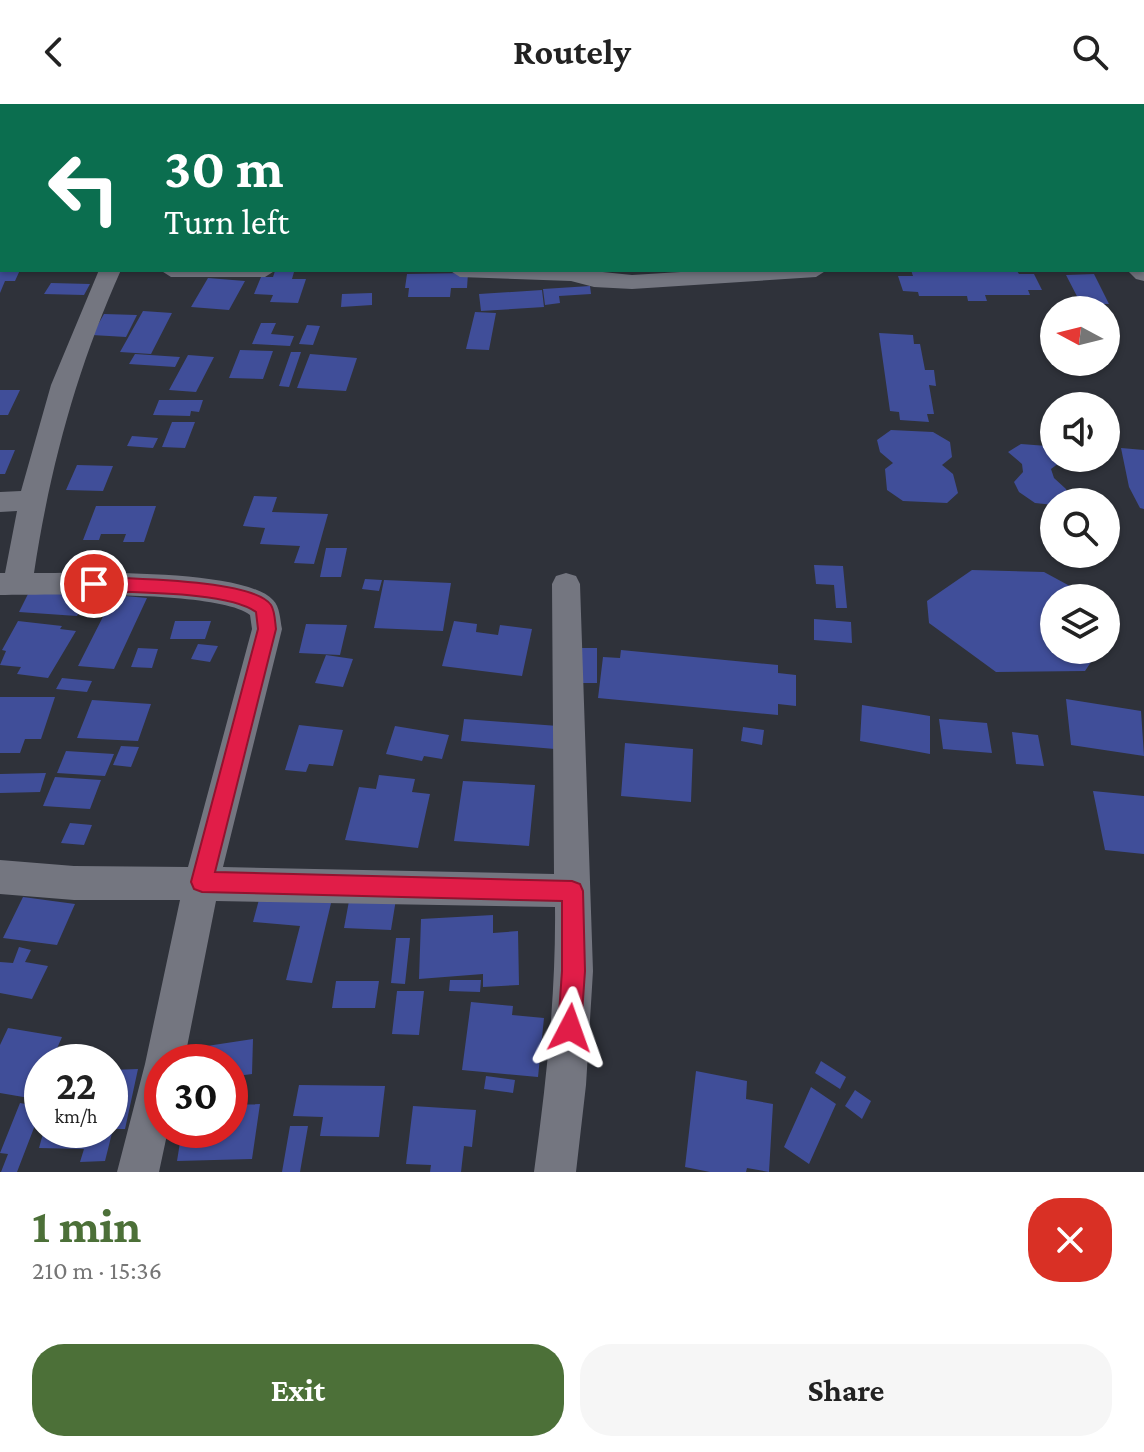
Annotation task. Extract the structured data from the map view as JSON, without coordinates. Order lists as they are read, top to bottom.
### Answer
{
  "north": "left",
  "page": {
    "header": "Routely",
    "turn": ["30 m", "Turn left"],
    "speed": "22 km/h",
    "limit": "30",
    "heading": ["1 min", "210 m · 15:36"],
    "buttons": ["Exit", "Share"]
  }
}
